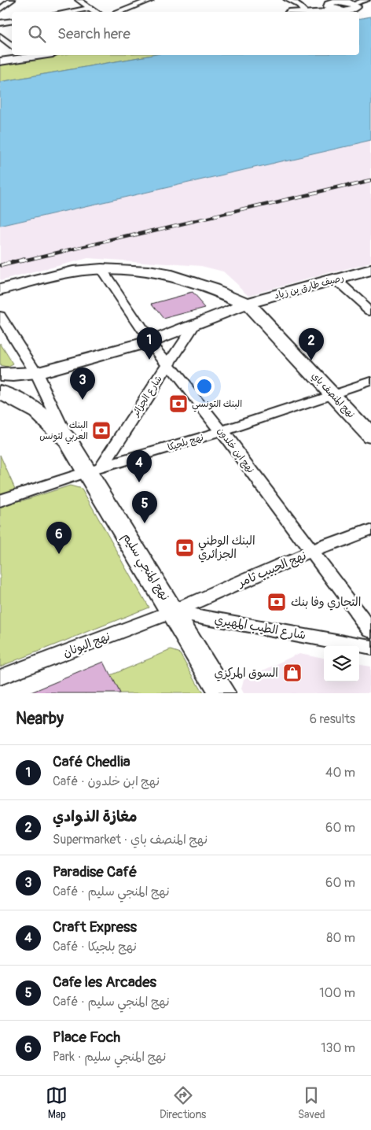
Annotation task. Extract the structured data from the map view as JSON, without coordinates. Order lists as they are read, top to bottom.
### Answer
{
  "streets": {
    "main road": ["نهج المنجي سليم"],
    "street": [
      "رصيف طارق بن زياد",
      "نهج المنصف باي",
      "شارع الجزائر",
      "نهج بلجيكا",
      "نهج ابن خلدون",
      "نهج الحبيب ثامر",
      "شارع الطيب المهيري",
      "نهج اليونان"
    ]
  },
  "crossings": [
    ["رصيف طارق بن زياد", "نهج المنصف باي"],
    ["رصيف طارق بن زياد", "شارع الجزائر"],
    ["رصيف طارق بن زياد", "نهج ابن خلدون"],
    ["رصيف طارق بن زياد", "نهج المنجي سليم"],
    ["نهج المنصف باي", "نهج بلجيكا"],
    ["شارع الجزائر", "نهج بلجيكا"],
    ["شارع الجزائر", "نهج ابن خلدون"],
    ["شارع الجزائر", "نهج المنجي سليم"],
    ["نهج بلجيكا", "نهج ابن خلدون"],
    ["نهج بلجيكا", "نهج المنجي سليم"],
    ["نهج ابن خلدون", "نهج الحبيب ثامر"],
    ["نهج المنجي سليم", "نهج الحبيب ثامر"],
    ["نهج المنجي سليم", "شارع الطيب المهيري"],
    ["نهج المنجي سليم", "نهج اليونان"],
    ["نهج الحبيب ثامر", "شارع الطيب المهيري"],
    ["نهج الحبيب ثامر", "نهج اليونان"],
    ["شارع الطيب المهيري", "نهج اليونان"]
  ],
  "places": {
    "bank": [
      "البنك التونسي",
      "البنك العربي لتونس",
      "البنك الوطني الجزائري",
      "التجاري وفا بنك"
    ],
    "shop": ["السوق المركزي"]
  },
  "page": {
    "search": "Search here",
    "pins": [
      "1",
      "2",
      "3",
      "4",
      "5",
      "6"
    ],
    "heading": ["Nearby", "6 results"],
    "list": [
      {
        "mark": "1",
        "name": "Café Chedlia",
        "note": "Café · نهج ابن خلدون",
        "value": "40 m"
      },
      {
        "mark": "2",
        "name": "مغازة الذوادي",
        "note": "Supermarket · نهج المنصف باي",
        "value": "60 m"
      },
      {
        "mark": "3",
        "name": "Paradise Café",
        "note": "Café · نهج المنجي سليم",
        "value": "60 m"
      },
      {
        "mark": "4",
        "name": "Craft Express",
        "note": "Café · نهج بلجيكا",
        "value": "80 m"
      },
      {
        "mark": "5",
        "name": "Cafe les Arcades",
        "note": "Café · نهج المنجي سليم",
        "value": "100 m"
      },
      {
        "mark": "6",
        "name": "Place Foch",
        "note": "Park · نهج المنجي سليم",
        "value": "130 m"
      }
    ],
    "nav": ["Map", "Directions", "Saved"]
  }
}
